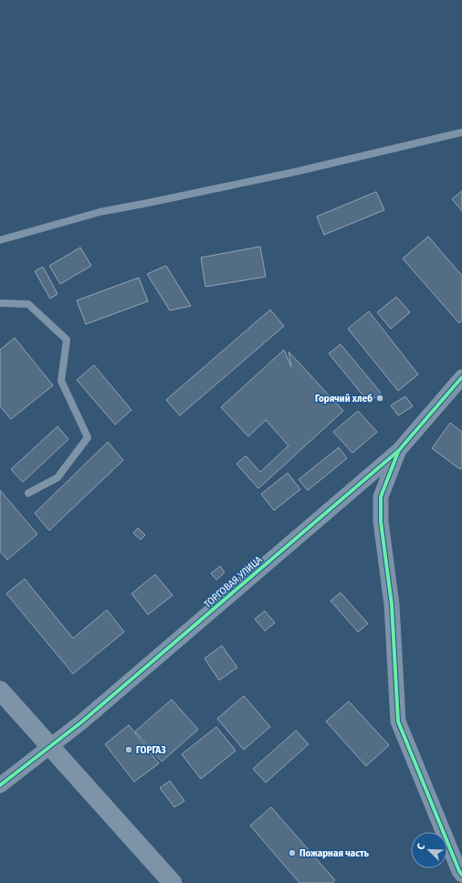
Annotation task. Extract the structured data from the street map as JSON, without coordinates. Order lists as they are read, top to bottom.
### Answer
{
  "streets": {
    "street": ["ТОРГОВАЯ УЛИЦА"]
  },
  "places": ["Горячий хлеб", "ГОРГАЗ", "Пожарная часть"],
  "north": "top left"
}
